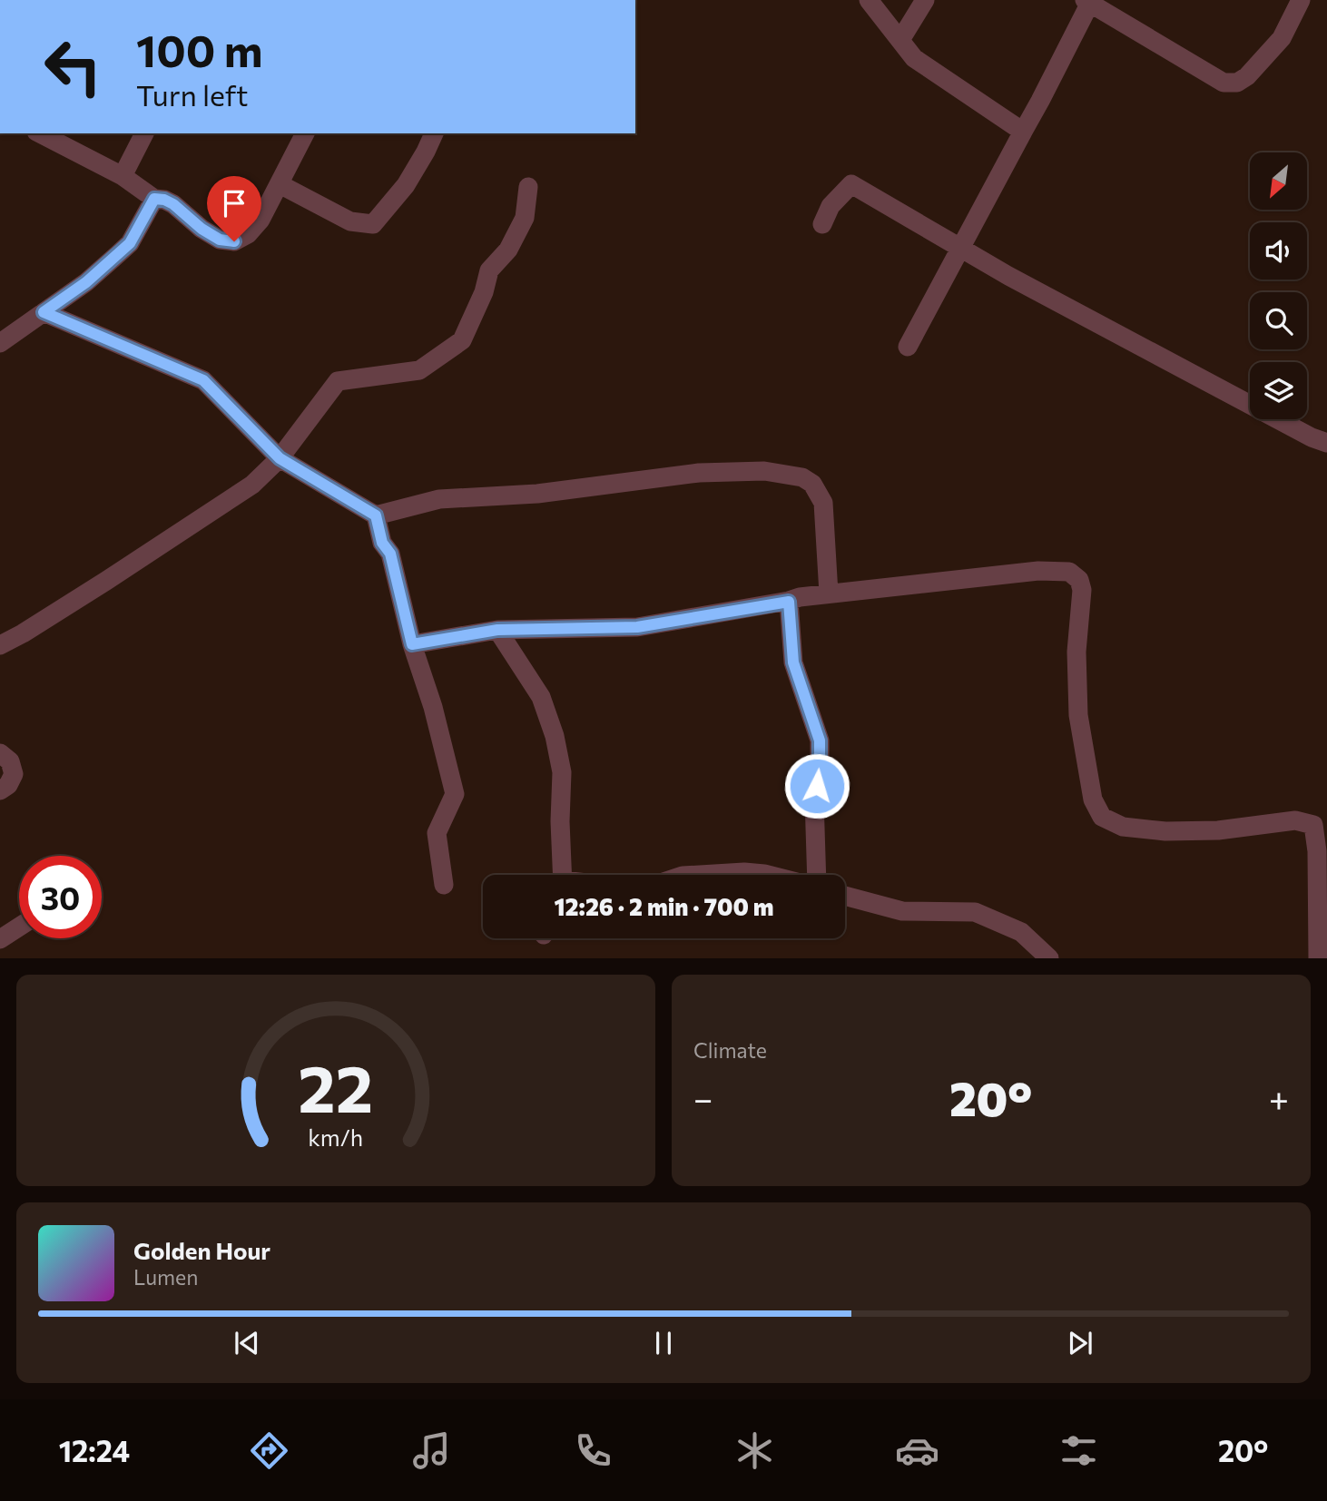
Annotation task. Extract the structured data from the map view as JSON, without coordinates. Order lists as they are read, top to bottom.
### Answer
{
  "north": "bottom left",
  "page": {
    "turn": ["100 m", "Turn left"],
    "limit": "30",
    "trip": "12:26 · 2 min · 700 m",
    "tile": "Climate",
    "heat": ["−", "20°", "+"],
    "song": ["Golden Hour", "Lumen"],
    "tabs": ["12:24", "20°"],
    "gauge": ["22", "km/h"]
  }
}
